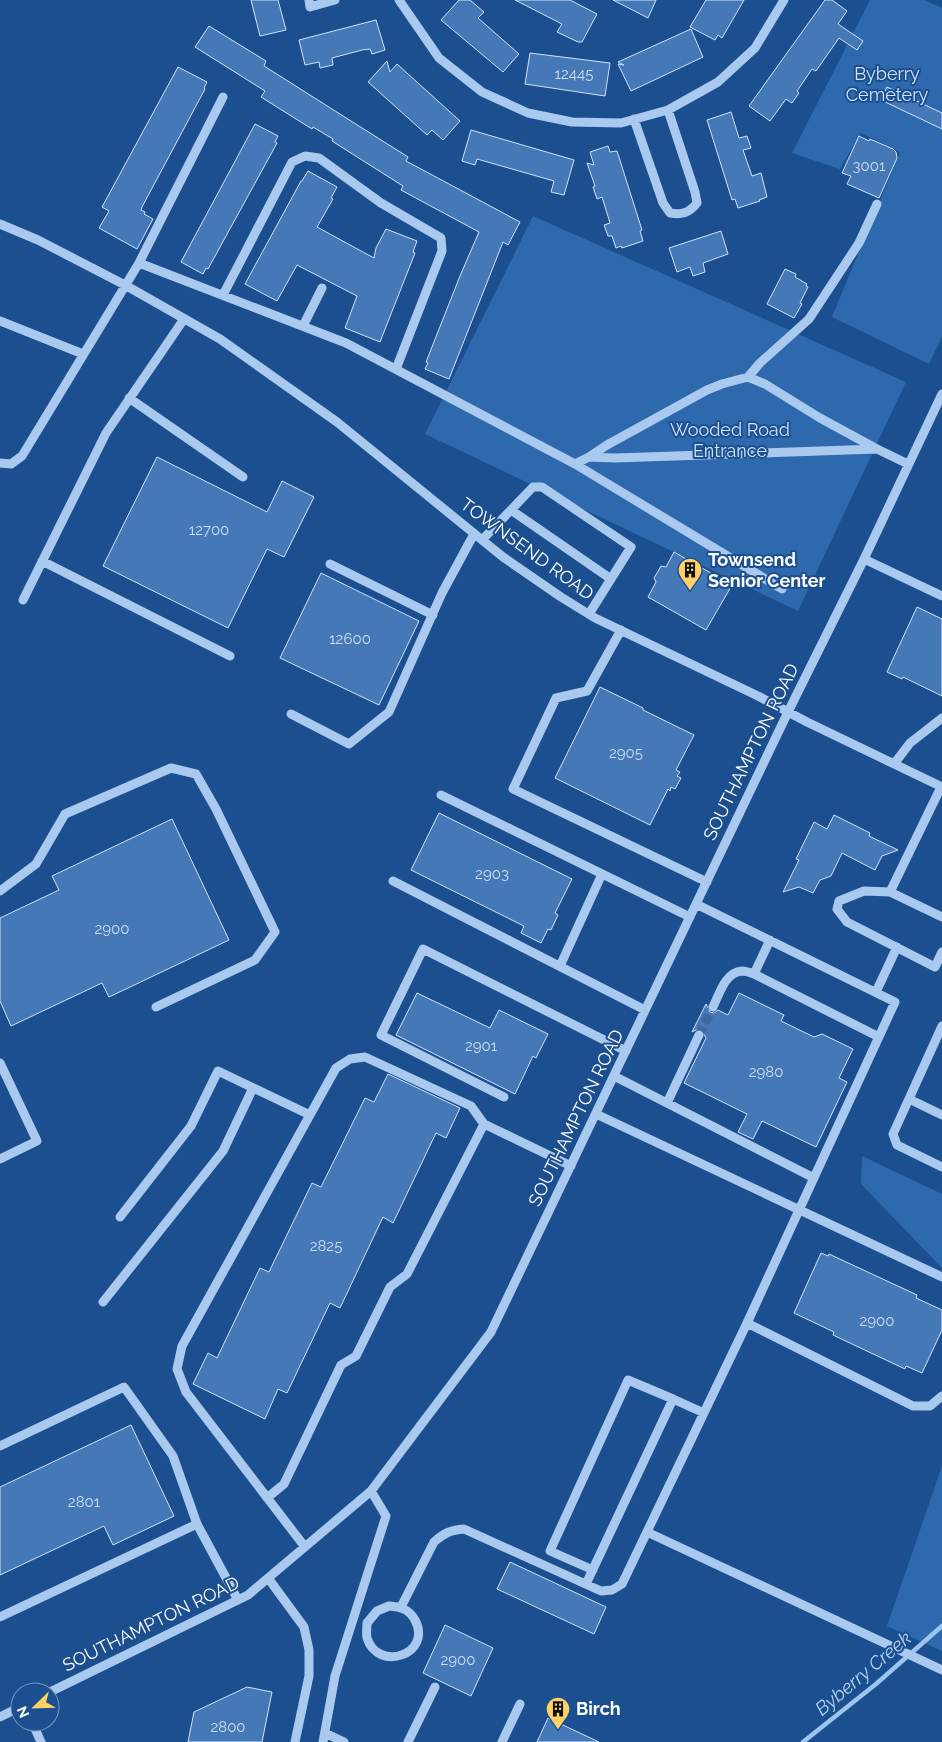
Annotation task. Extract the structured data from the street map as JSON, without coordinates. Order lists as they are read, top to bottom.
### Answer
{
  "streets": {
    "street": ["TOWNSEND ROAD", "SOUTHAMPTON ROAD"]
  },
  "crossings": [
    ["TOWNSEND ROAD", "SOUTHAMPTON ROAD"]
  ],
  "water": ["Byberry Creek"],
  "parks": ["Byberry Cemetery", "Wooded Road Entrance"],
  "places": {
    "building": ["Townsend Senior Center", "Birch"]
  },
  "house_numbers": [
    "12445",
    "3001",
    "12700",
    "12600",
    "2905",
    "2903",
    "2900",
    "2901",
    "2980",
    "2825",
    "2900",
    "2801",
    "2900",
    "2800"
  ],
  "north": "bottom left"
}
